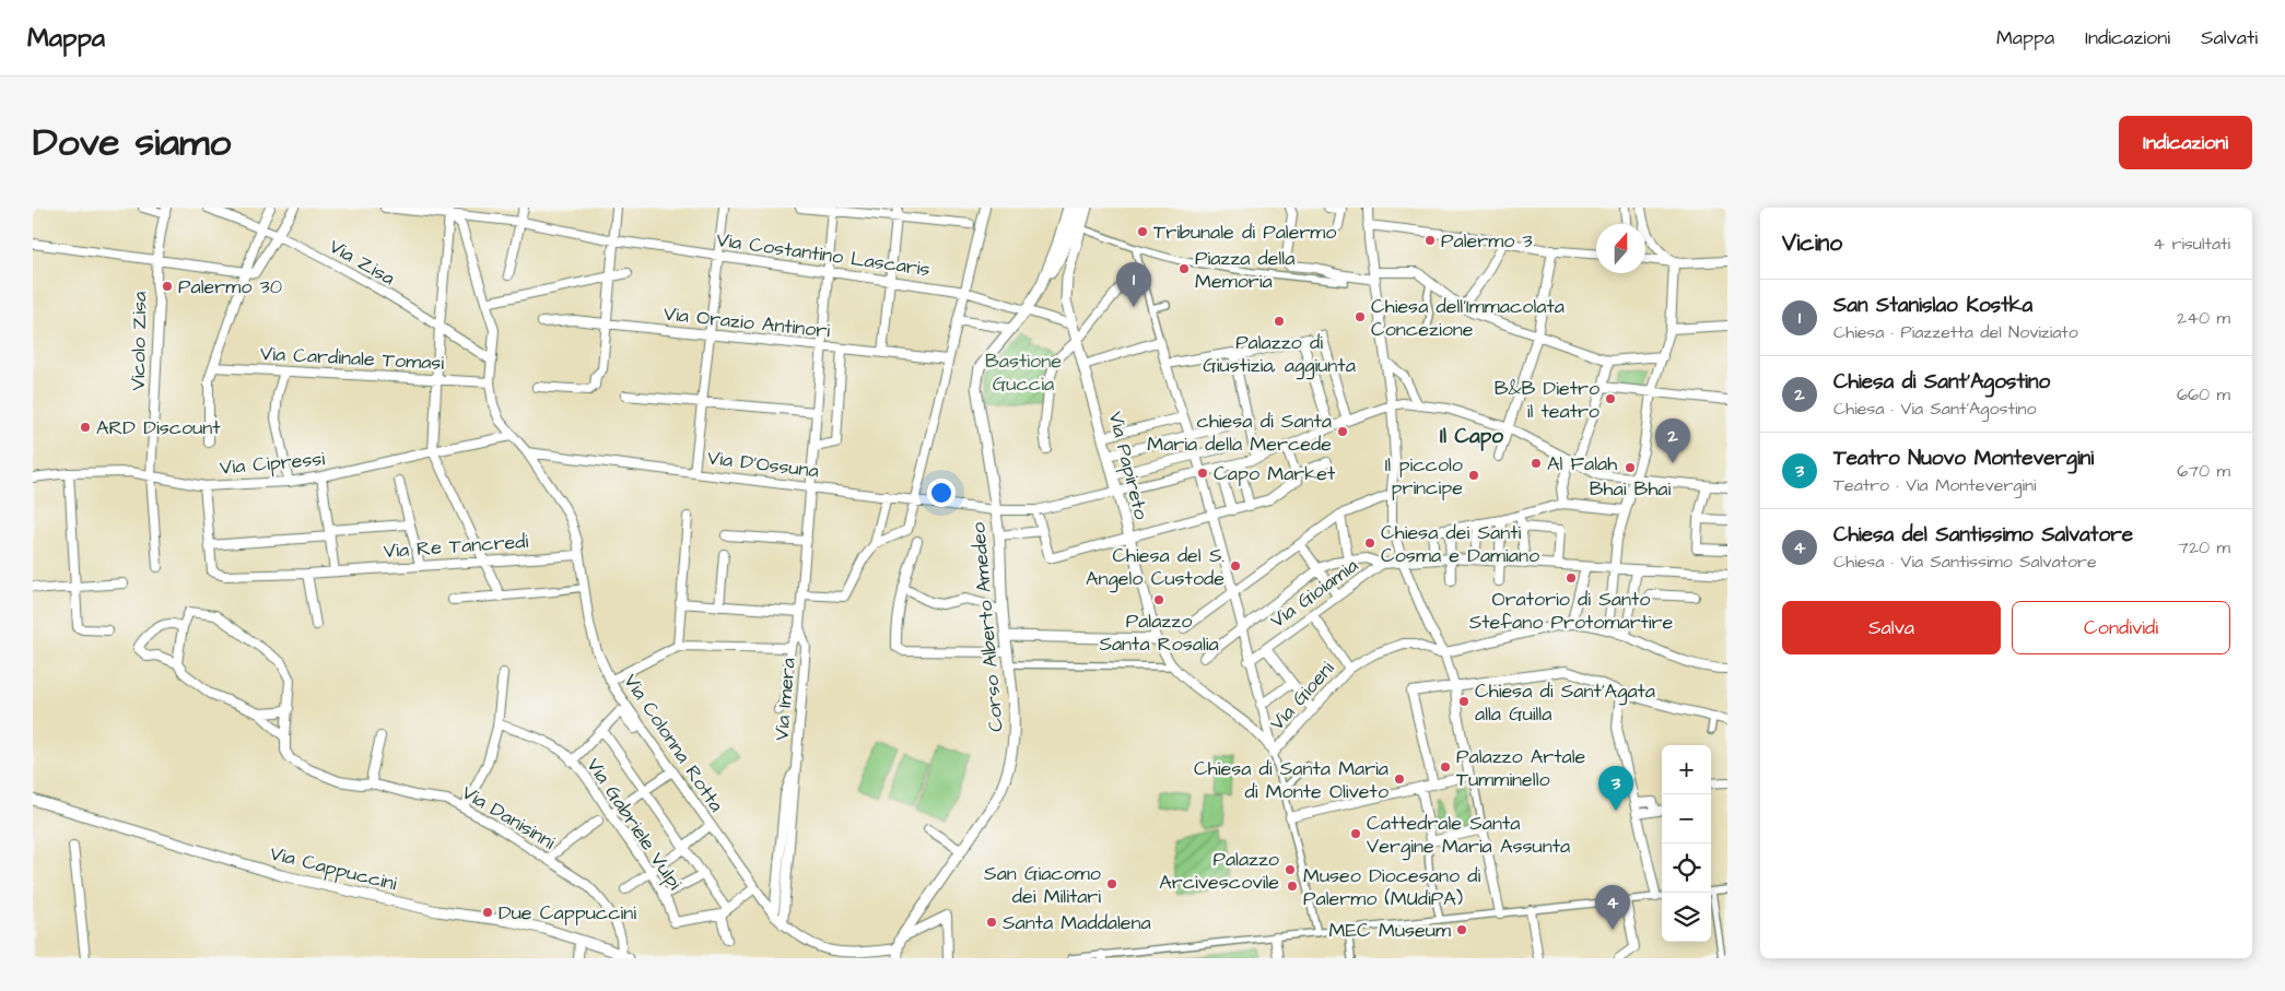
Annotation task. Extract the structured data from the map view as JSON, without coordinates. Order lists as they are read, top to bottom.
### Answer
{
  "streets": {
    "street": [
      "Via Costantino Lascaris",
      "Via Zisa",
      "Via Orazio Antinori",
      "Vicolo Zisa",
      "Via Cardinale Tomasi",
      "Via Cipressi",
      "Via D'Ossuna",
      "Via Papireto",
      "Via Re Tancredi",
      "Via Gioiamia",
      "Corso Alberto Amedeo",
      "Via Gioeni",
      "Via Imera",
      "Via Colonna Rotta",
      "Via Danisinni",
      "Via Gabriele Vulpi",
      "Via Cappuccini"
    ]
  },
  "crossings": [
    ["Via Costantino Lascaris", "Via Papireto"],
    ["Via Costantino Lascaris", "Corso Alberto Amedeo"],
    ["Via Costantino Lascaris", "Via Imera"],
    ["Via Costantino Lascaris", "Via Colonna Rotta"],
    ["Via Zisa", "Via Colonna Rotta"],
    ["Via Orazio Antinori", "Via Imera"],
    ["Vicolo Zisa", "Via Cipressi"],
    ["Via Cardinale Tomasi", "Via Colonna Rotta"],
    ["Via Cipressi", "Via Colonna Rotta"],
    ["Via D'Ossuna", "Via Papireto"],
    ["Via D'Ossuna", "Corso Alberto Amedeo"],
    ["Via D'Ossuna", "Via Imera"],
    ["Via D'Ossuna", "Via Colonna Rotta"],
    ["Via Re Tancredi", "Via Colonna Rotta"],
    ["Corso Alberto Amedeo", "Via Colonna Rotta"],
    ["Via Imera", "Via Colonna Rotta"],
    ["Via Danisinni", "Via Cappuccini"]
  ],
  "districts": ["Il Capo"],
  "parks": ["Bastione Guccia"],
  "places": [
    "Tribunale di Palermo",
    "Palermo 3",
    "Piazza della Memoria",
    "Palermo 30",
    "Chiesa dell'Immacolata Concezione",
    "Palazzo di Giustizia, aggiunta",
    "B&B Dietro il teatro",
    "ARD Discount",
    "chiesa di Santa Maria della Mercede",
    "Al Falah",
    "Bhai Bhai",
    "Capo Market",
    "Il piccolo principe",
    "Chiesa dei Santi Cosma e Damiano",
    "Chiesa del S. Angelo Custode",
    "Oratorio di Santo Stefano Protomartire",
    "Palazzo Santa Rosalia",
    "Chiesa di Sant'Agata alla Guilla",
    "Palazzo Artale Tumminello",
    "Chiesa di Santa Maria di Monte Oliveto",
    "Cattedrale Santa Vergine Maria Assunta",
    "Palazzo Arcivescovile",
    "San Giacomo dei Militari",
    "Museo Diocesano di Palermo (MUdiPA)",
    "Due Cappuccini",
    "Santa Maddalena",
    "MEC Museum"
  ],
  "north": "top",
  "page": {
    "header": "Mappa",
    "nav": ["Mappa", "Indicazioni", "Salvati"],
    "title": "Dove siamo",
    "buttons": [
      "Indicazioni",
      ["Salva", "Condividi"]
    ],
    "heading": ["Vicino", "4 risultati"],
    "pins": [
      "1",
      "2",
      "3",
      "4"
    ],
    "list": [
      {
        "mark": "1",
        "name": "San Stanislao Kostka",
        "note": "Chiesa · Piazzetta del Noviziato",
        "value": "240 m"
      },
      {
        "mark": "2",
        "name": "Chiesa di Sant'Agostino",
        "note": "Chiesa · Via Sant'Agostino",
        "value": "660 m"
      },
      {
        "mark": "3",
        "name": "Teatro Nuovo Montevergini",
        "note": "Teatro · Via Montevergini",
        "value": "670 m"
      },
      {
        "mark": "4",
        "name": "Chiesa del Santissimo Salvatore",
        "note": "Chiesa · Via Santissimo Salvatore",
        "value": "720 m"
      }
    ],
    "map_buttons": ["+", "−"]
  }
}
